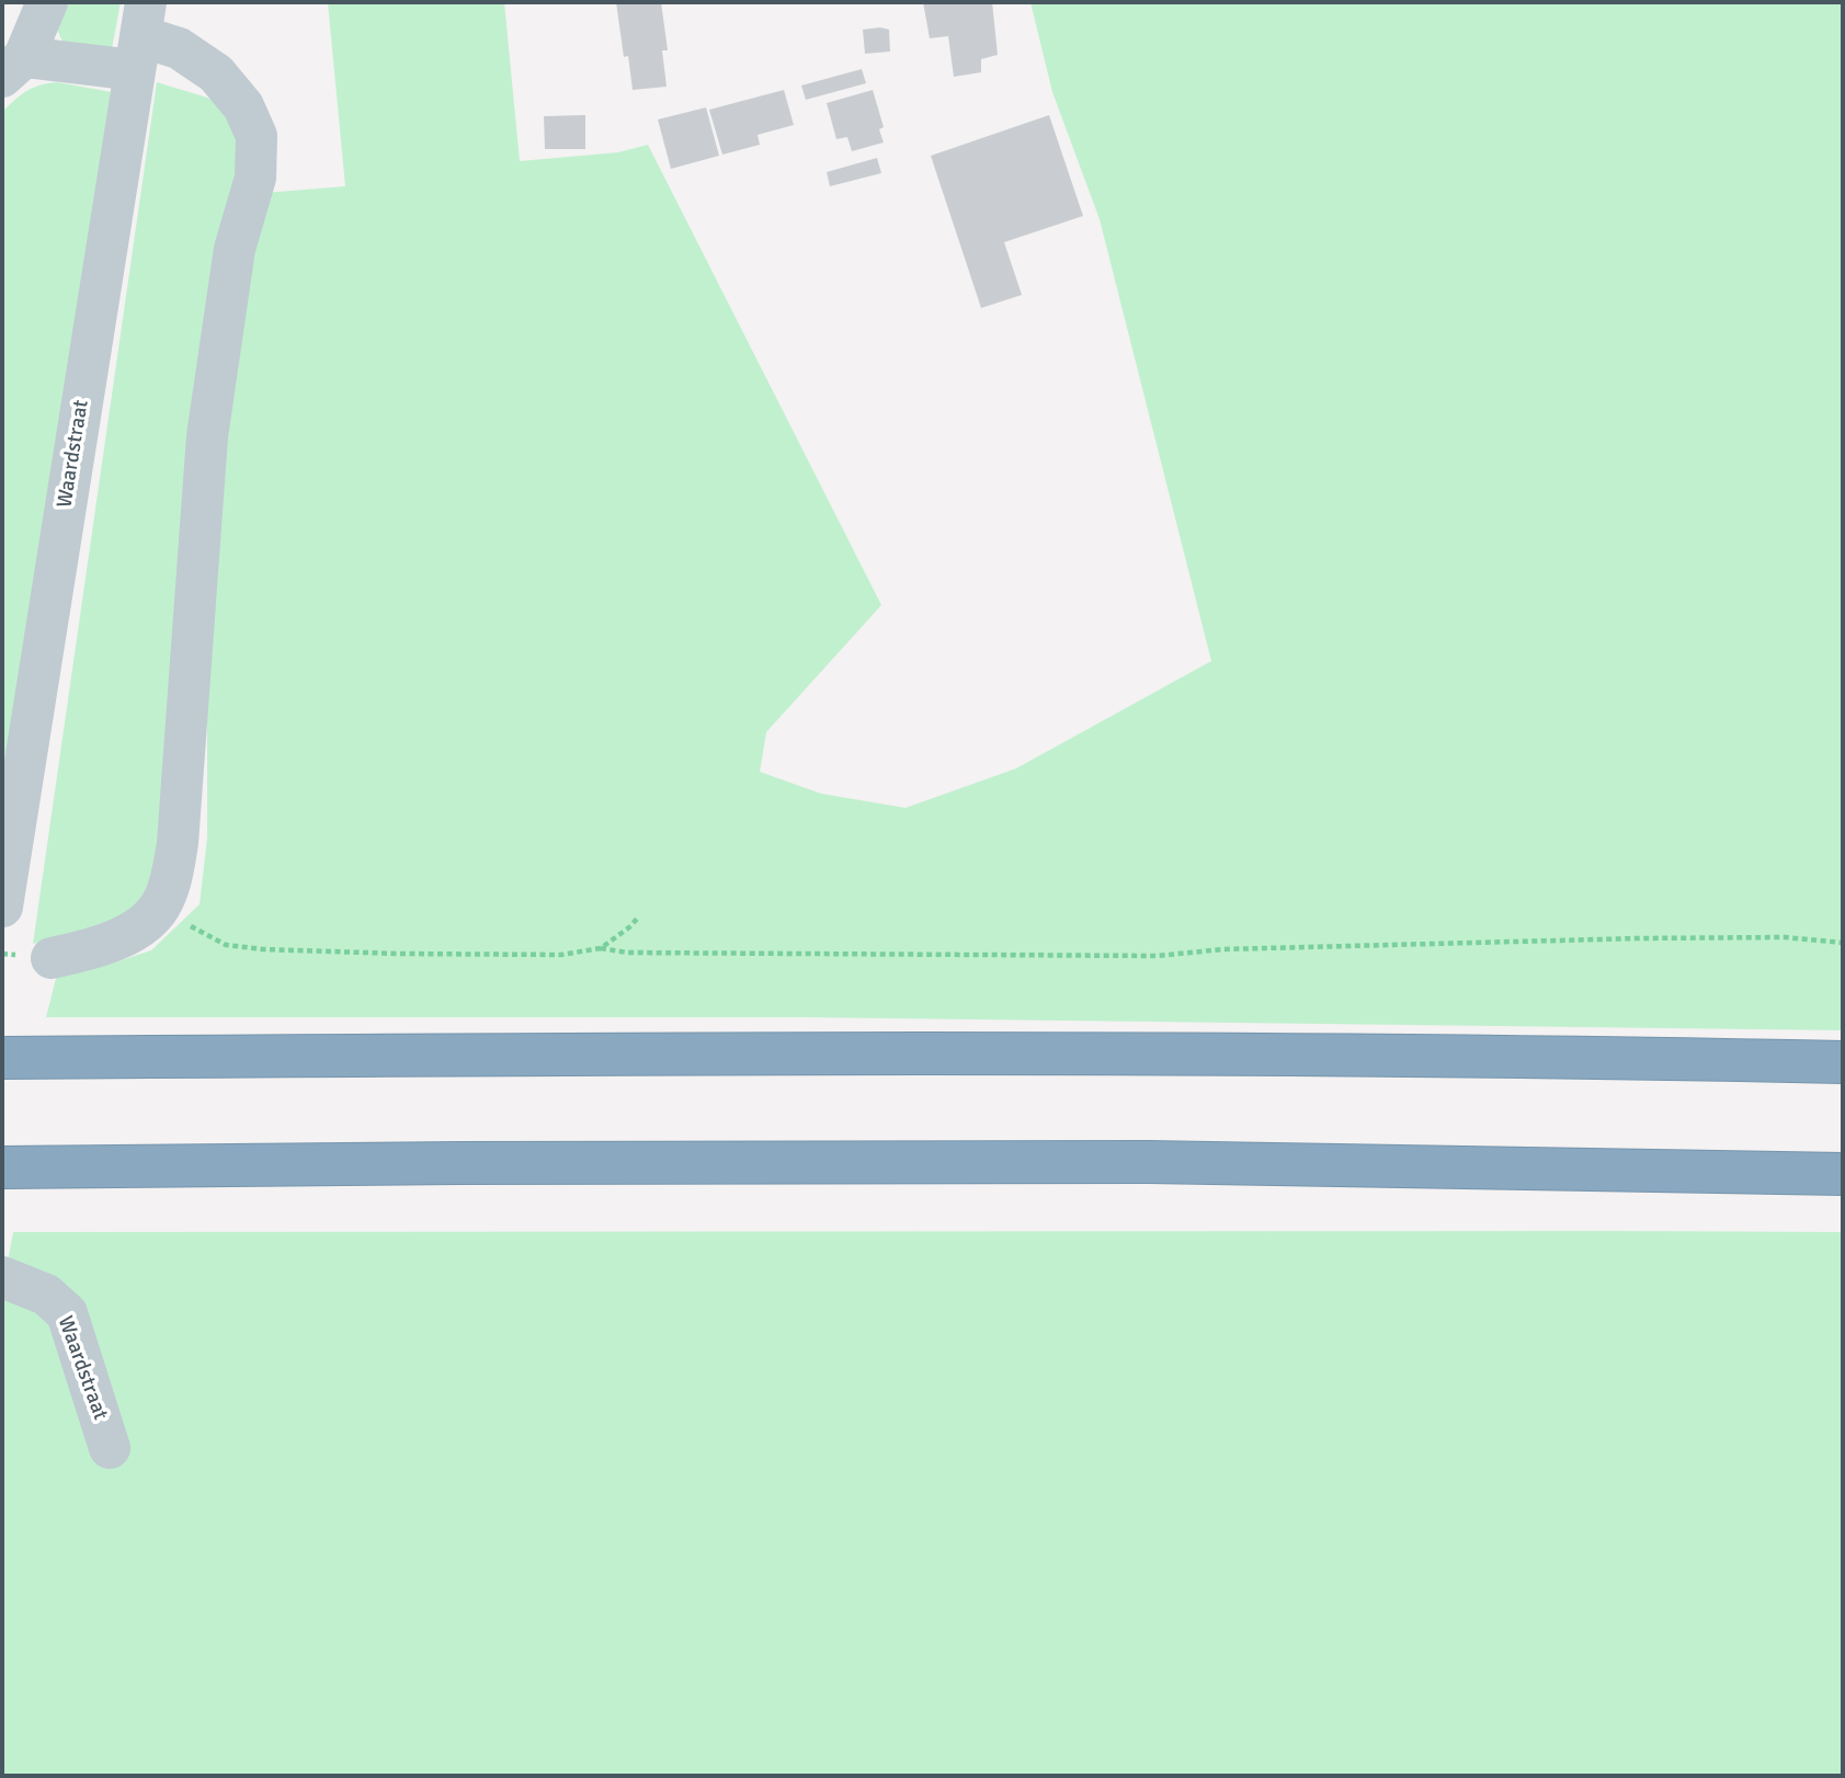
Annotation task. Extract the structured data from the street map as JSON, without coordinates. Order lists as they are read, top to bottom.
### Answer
{
  "streets": {
    "street": ["Waardstraat"]
  }
}
